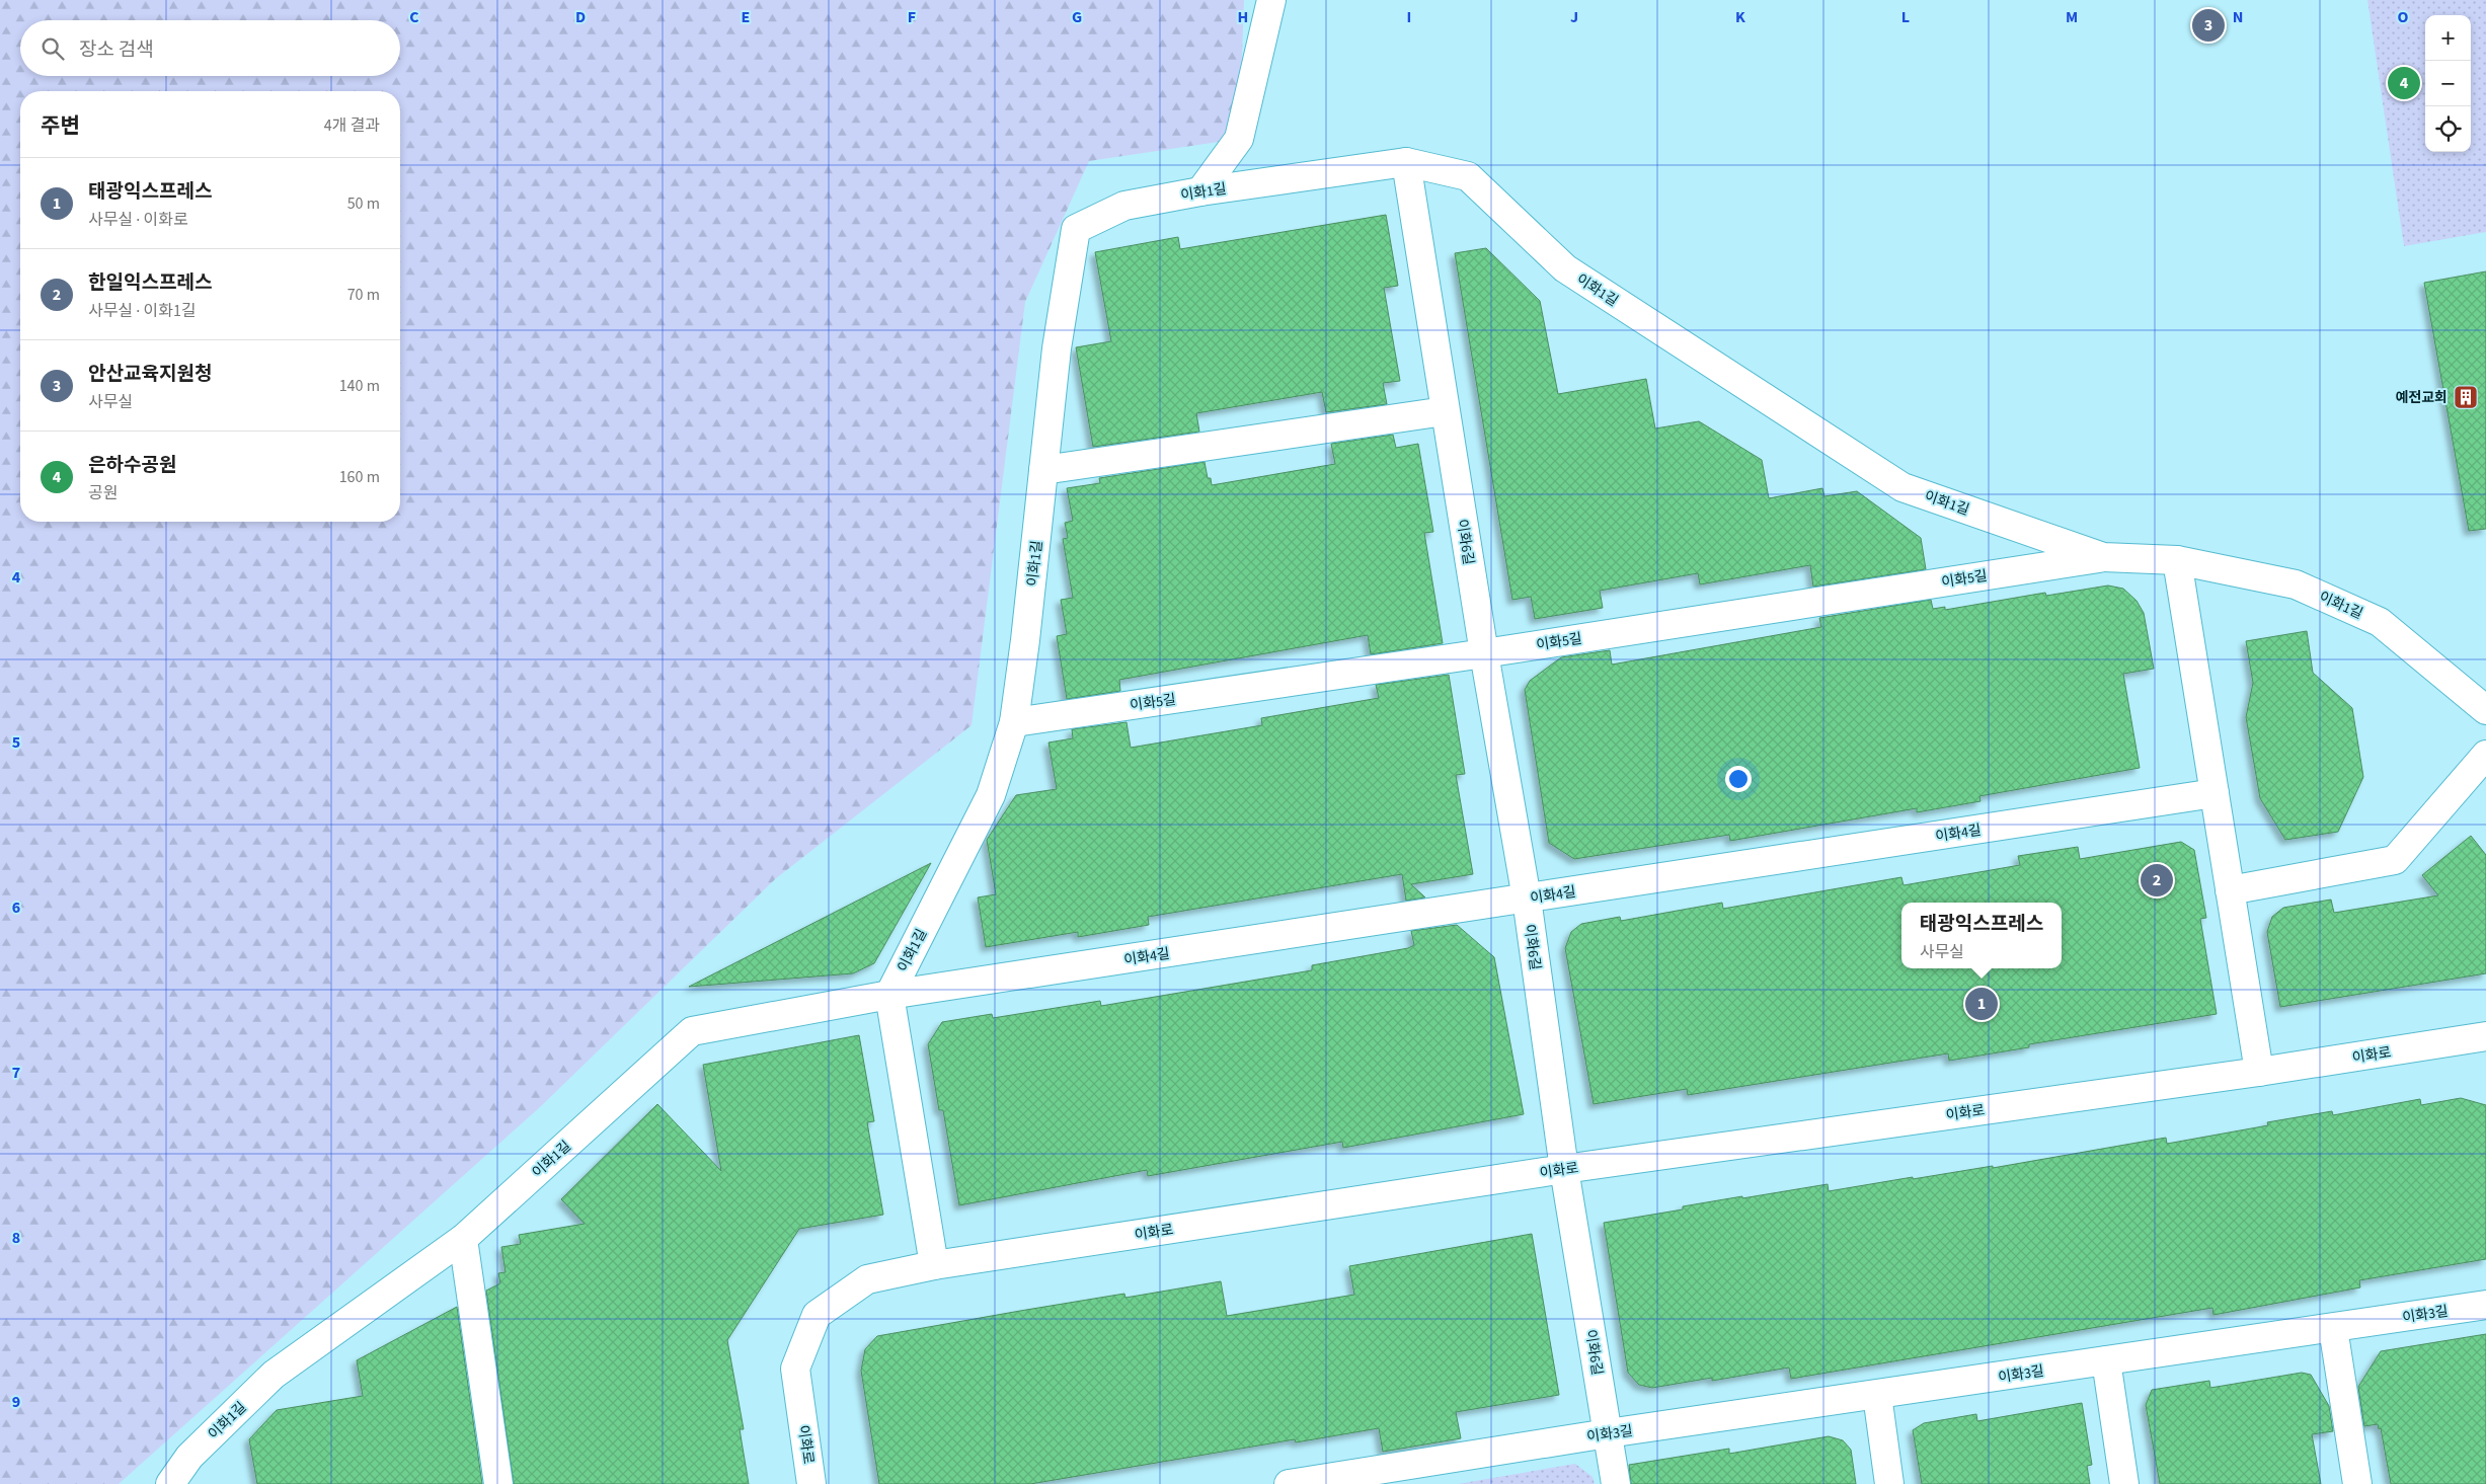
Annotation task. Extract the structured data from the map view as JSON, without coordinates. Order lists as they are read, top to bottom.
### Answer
{
  "streets": {
    "street": [
      "이화1길",
      "이화6길",
      "이화5길",
      "이화4길",
      "이화로",
      "이화3길"
    ]
  },
  "crossings": [
    ["이화1길", "이화6길"],
    ["이화1길", "이화5길"],
    ["이화1길", "이화4길"],
    ["이화6길", "이화5길"],
    ["이화6길", "이화4길"],
    ["이화6길", "이화로"],
    ["이화6길", "이화3길"]
  ],
  "places": {
    "building": ["예전교회"]
  },
  "page": {
    "pins": [
      "3",
      "4",
      "2",
      "1"
    ],
    "map_buttons": ["+", "−"],
    "search": "장소 검색",
    "heading": ["주변", "4개 결과"],
    "list": [
      {
        "mark": "1",
        "name": "태광익스프레스",
        "note": "사무실 · 이화로",
        "value": "50 m"
      },
      {
        "mark": "2",
        "name": "한일익스프레스",
        "note": "사무실 · 이화1길",
        "value": "70 m"
      },
      {
        "mark": "3",
        "name": "안산교육지원청",
        "note": "사무실",
        "value": "140 m"
      },
      {
        "mark": "4",
        "name": "은하수공원",
        "note": "공원",
        "value": "160 m"
      }
    ],
    "popup": ["태광익스프레스", "사무실"]
  },
  "grid": {
    "columns": [
      "C",
      "D",
      "E",
      "F",
      "G",
      "H",
      "I",
      "J",
      "K",
      "L",
      "M",
      "N",
      "O"
    ],
    "rows": [
      "4",
      "5",
      "6",
      "7",
      "8",
      "9"
    ]
  }
}
